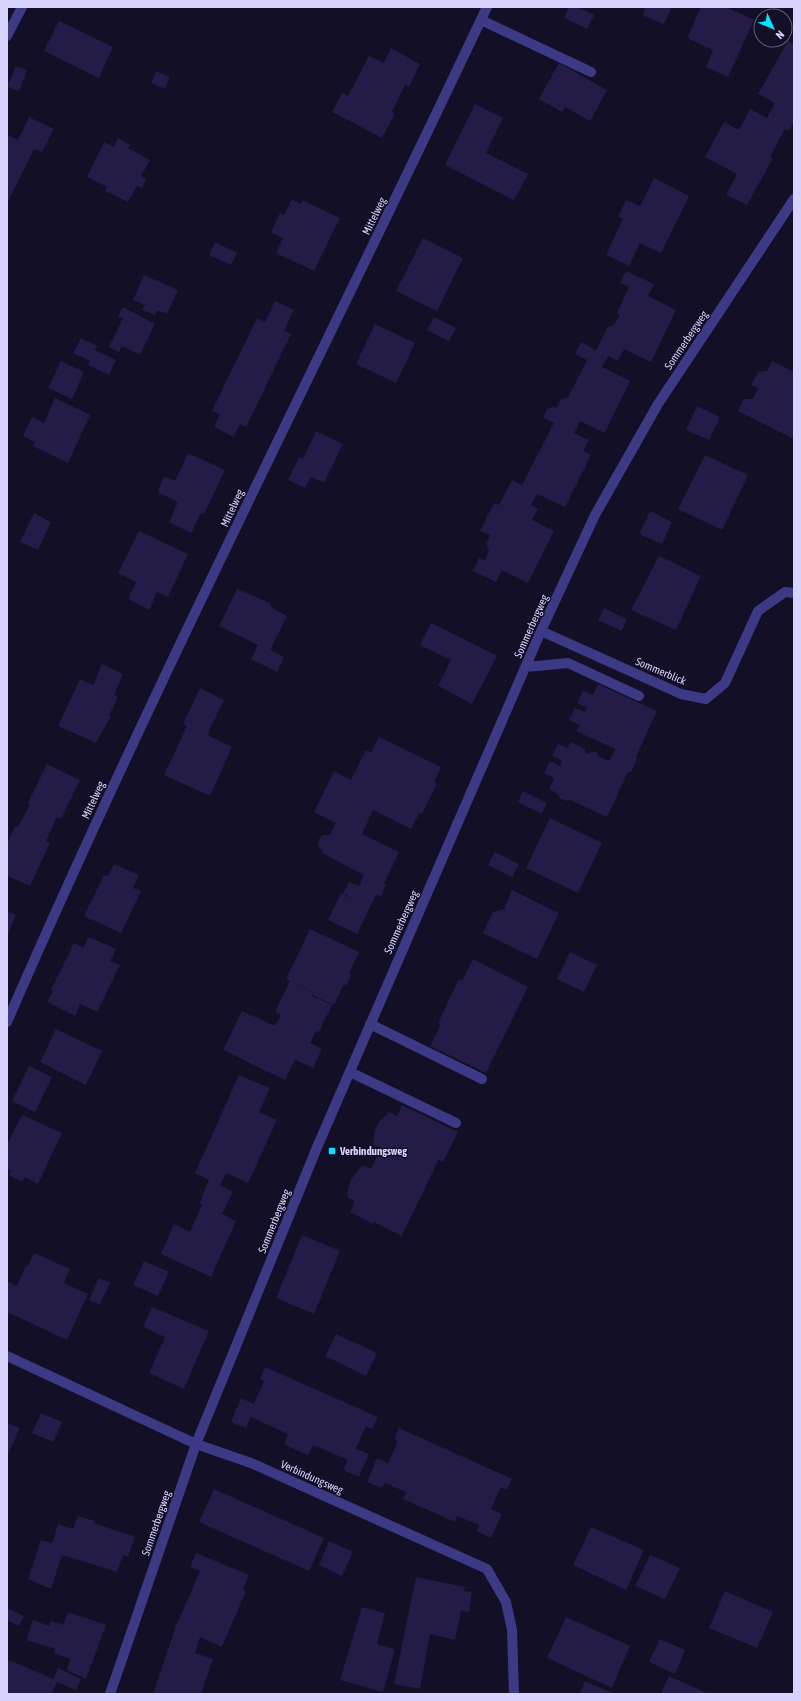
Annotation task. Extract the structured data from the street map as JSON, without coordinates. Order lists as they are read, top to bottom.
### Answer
{
  "streets": {
    "street": [
      "Mittelweg",
      "Sommerbergweg",
      "Sommerblick",
      "Verbindungsweg"
    ]
  },
  "crossings": [
    ["Sommerbergweg", "Sommerblick"],
    ["Sommerbergweg", "Verbindungsweg"]
  ],
  "places": {
    "transit": ["Verbindungsweg"]
  },
  "north": "bottom right"
}
